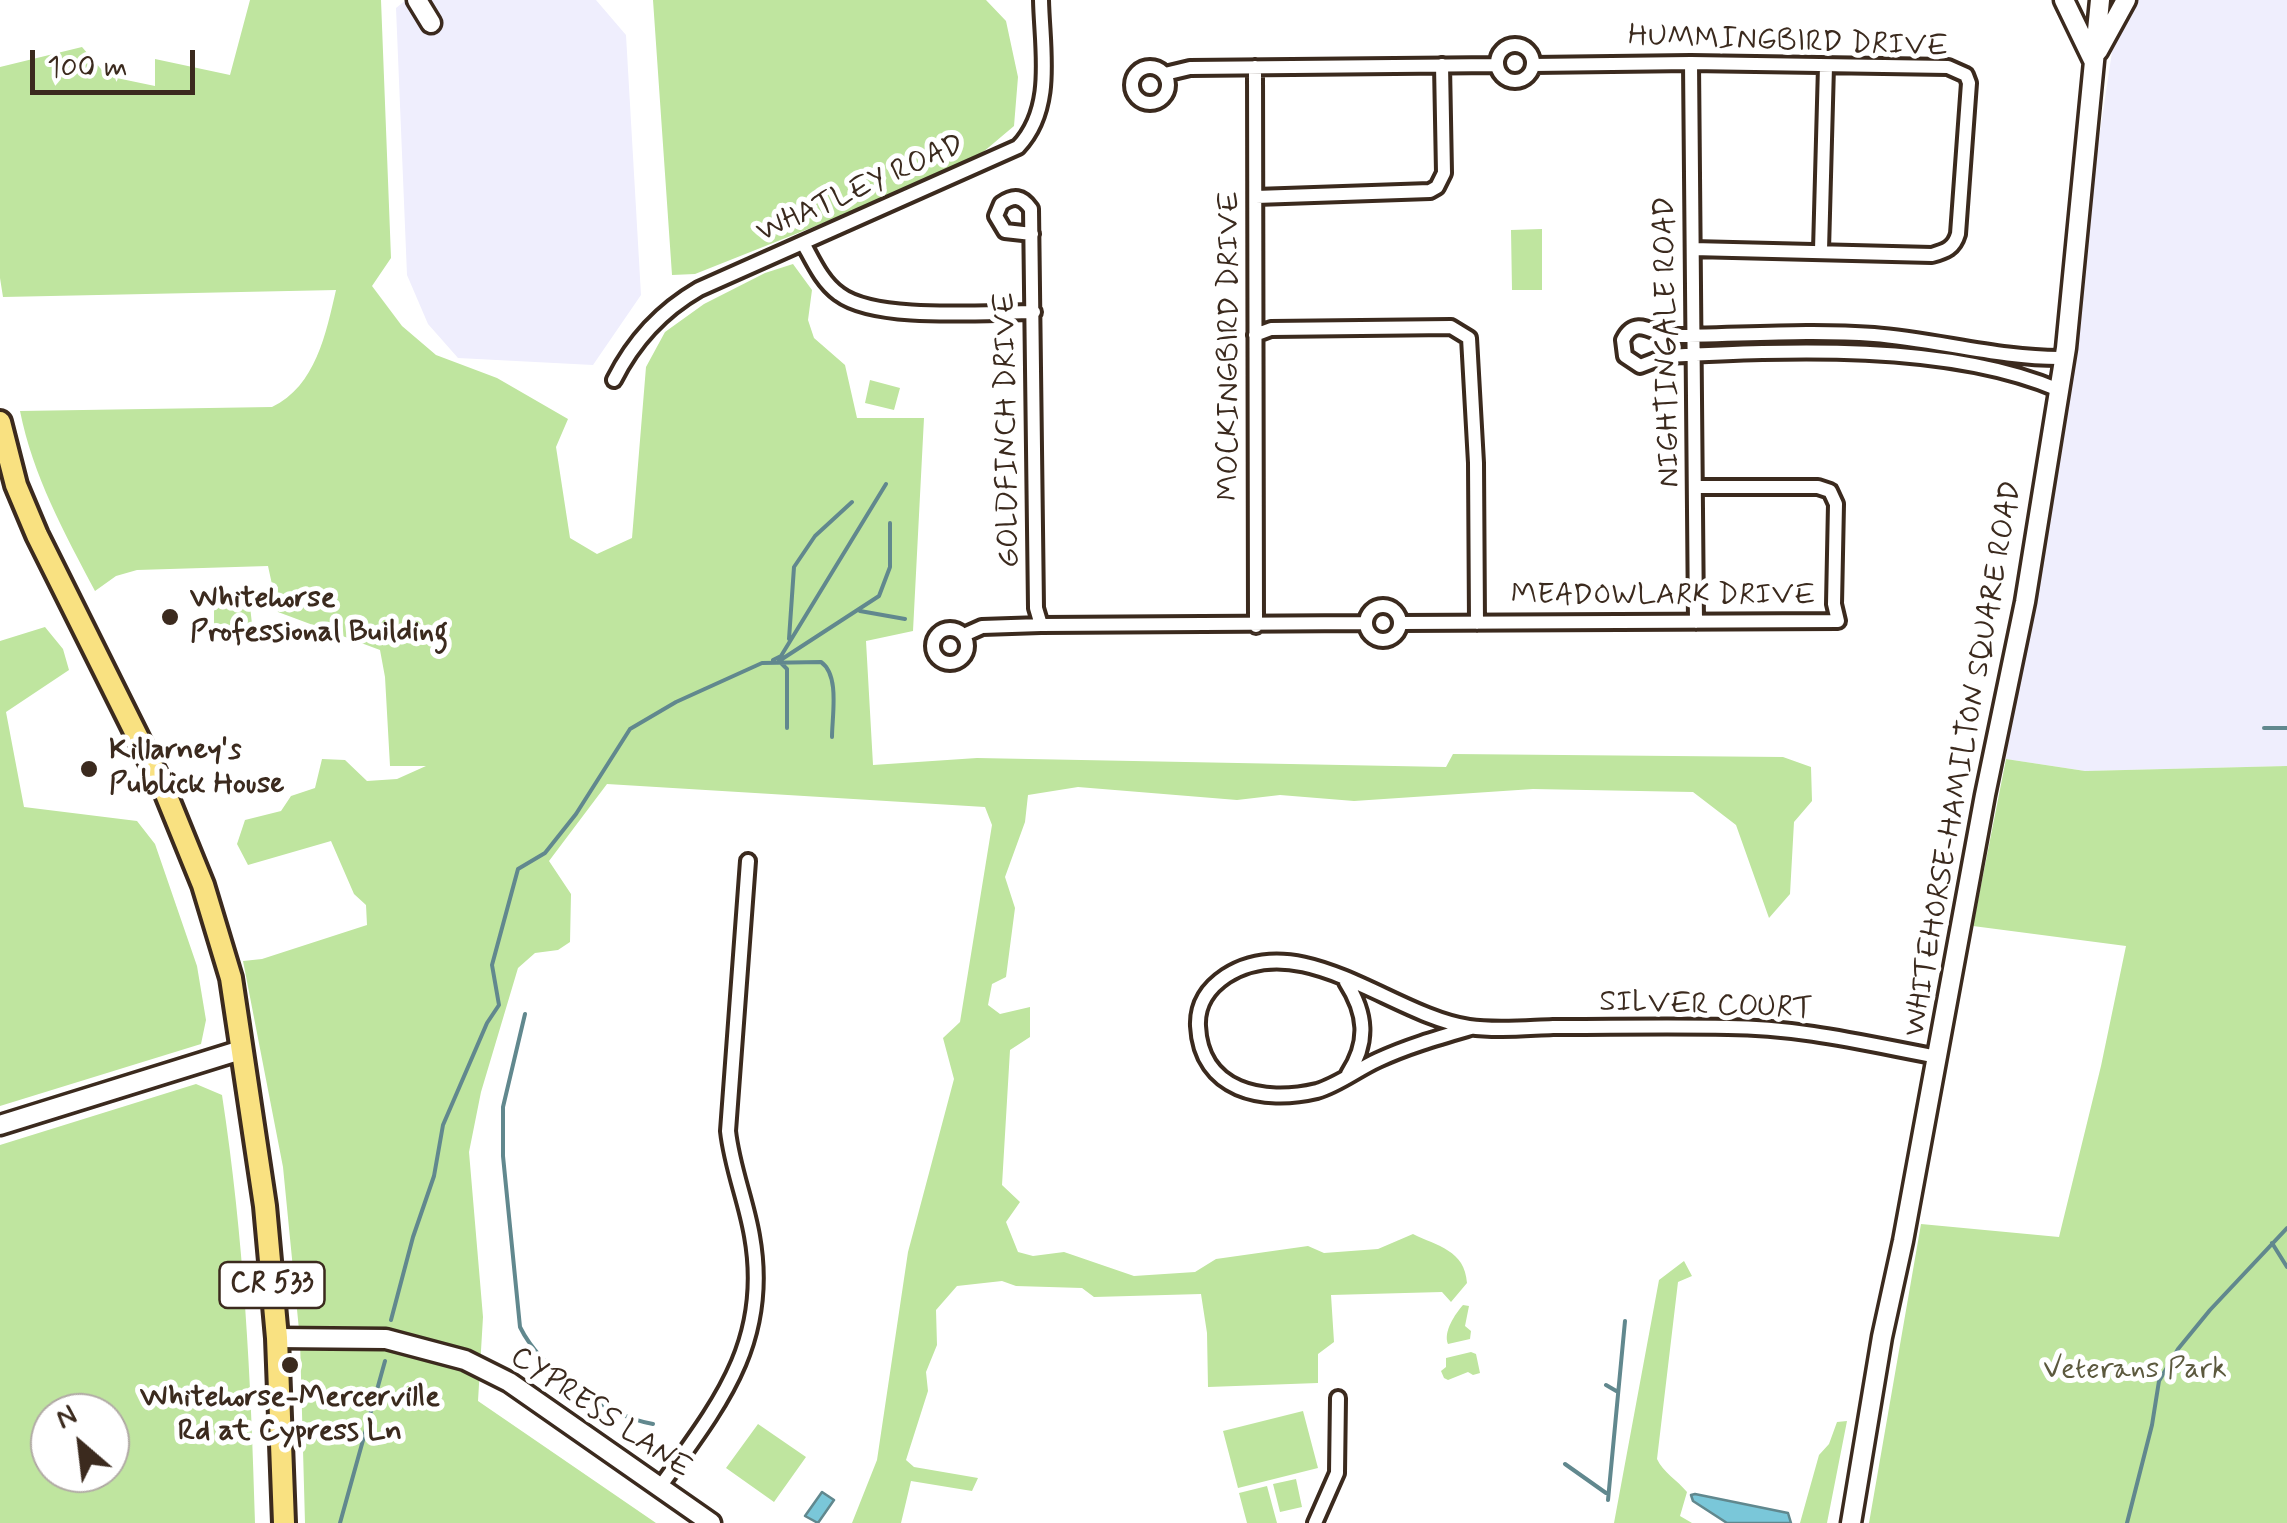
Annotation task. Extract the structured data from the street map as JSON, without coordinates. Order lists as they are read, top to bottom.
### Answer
{
  "streets": {
    "main road": ["CR 533"],
    "street": [
      "HUMMINGBIRD DRIVE",
      "WHATLEY ROAD",
      "NIGHTINGALE ROAD",
      "MOCKINGBIRD DRIVE",
      "GOLDFINCH DRIVE",
      "MEADOWLARK DRIVE",
      "WHITEHORSE-HAMILTON SQUARE ROAD",
      "SILVER COURT",
      "CYPRESS LANE"
    ]
  },
  "crossings": [
    ["HUMMINGBIRD DRIVE", "NIGHTINGALE ROAD"],
    ["HUMMINGBIRD DRIVE", "MOCKINGBIRD DRIVE"],
    ["NIGHTINGALE ROAD", "MEADOWLARK DRIVE"],
    ["MOCKINGBIRD DRIVE", "MEADOWLARK DRIVE"],
    ["GOLDFINCH DRIVE", "MEADOWLARK DRIVE"],
    ["WHITEHORSE-HAMILTON SQUARE ROAD", "SILVER COURT"],
    ["CR 533", "CYPRESS LANE"]
  ],
  "parks": ["Veterans Park"],
  "places": ["Whitehorse Professional Building", "Killarney's Publick House", "Whitehorse-Mercerville Rd at Cypress Ln"],
  "scale_bar": "100 m",
  "north": "top left"
}
